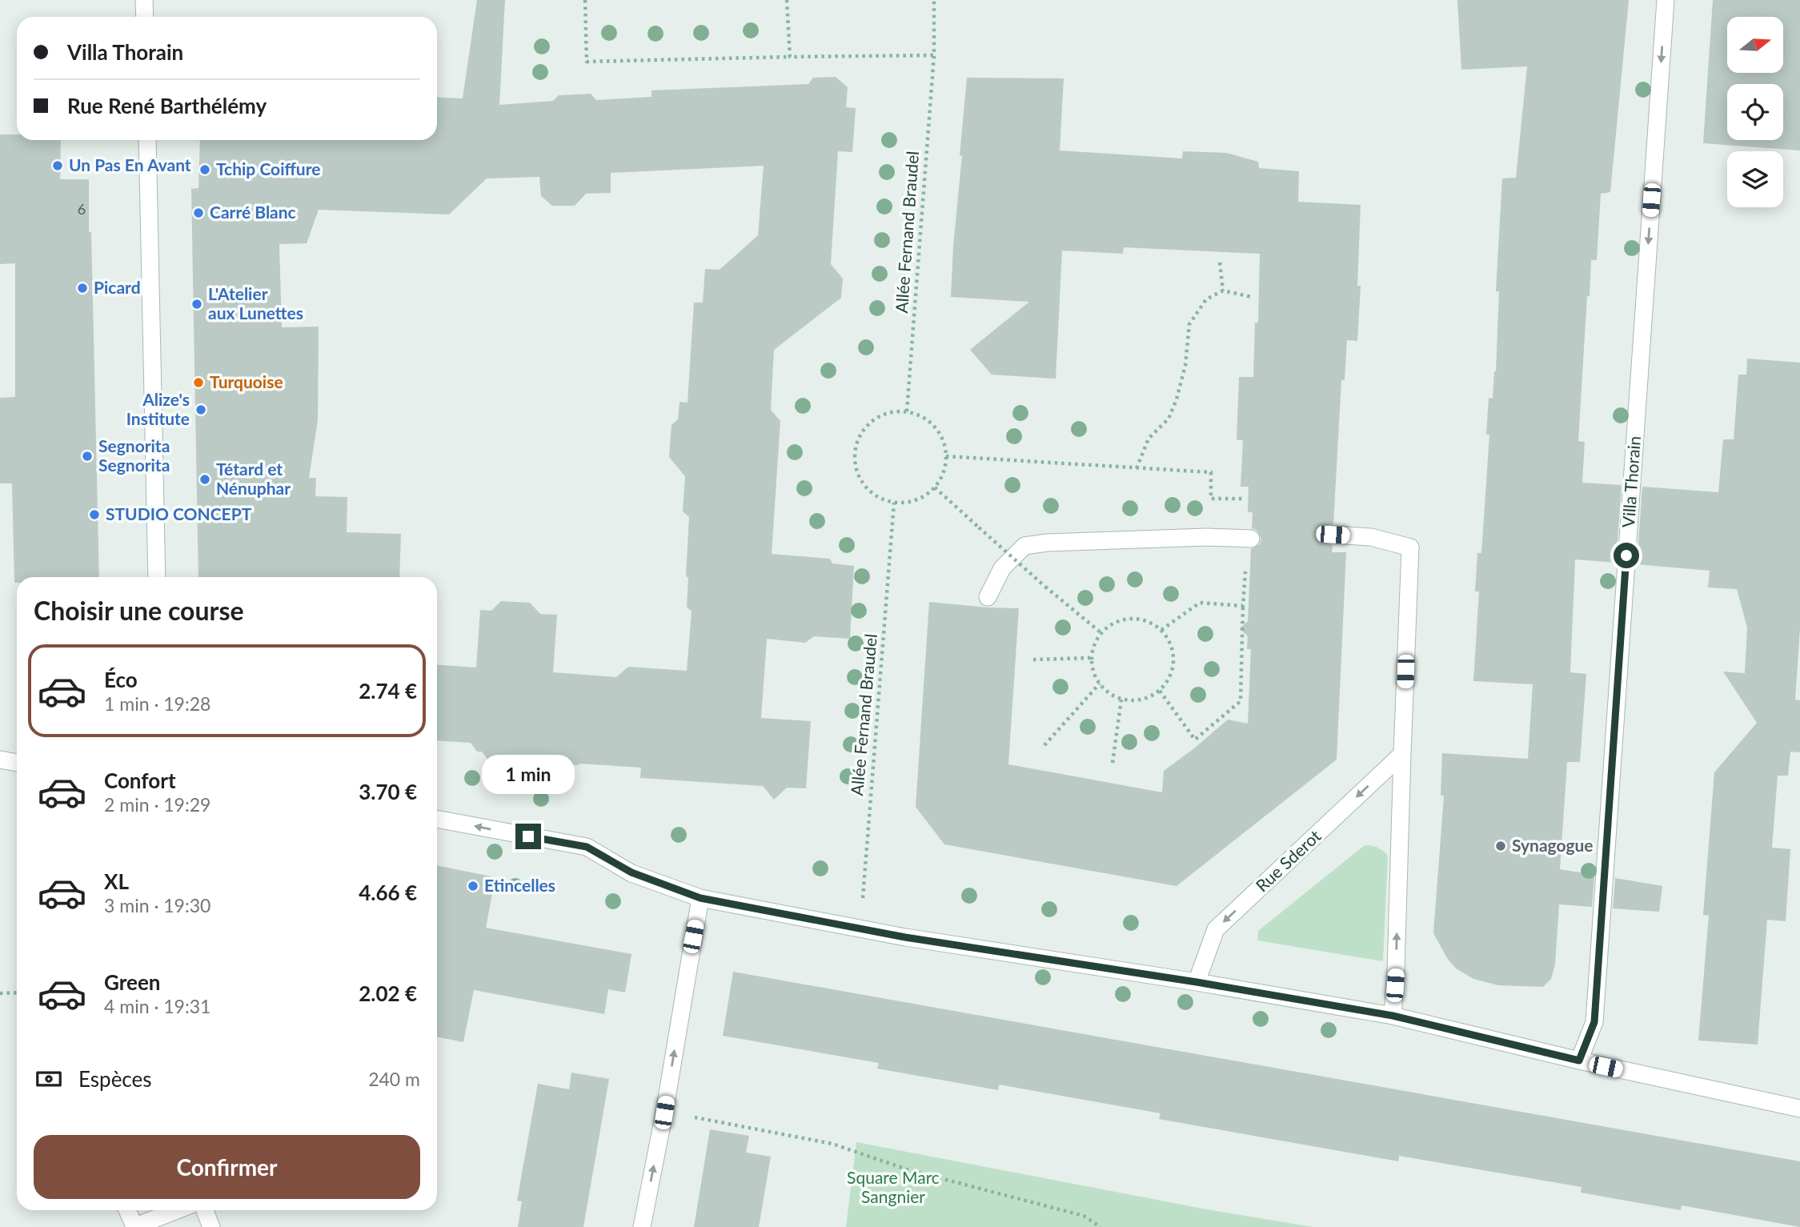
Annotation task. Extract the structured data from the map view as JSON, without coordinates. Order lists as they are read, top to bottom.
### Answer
{
  "streets": {
    "street": ["Villa Thorain", "Rue Sderot"],
    "path": ["Allée Fernand Braudel"]
  },
  "one_way": ["Villa Thorain", "Rue Sderot"],
  "parks": ["Square Marc Sangnier"],
  "places": [
    "Un Pas En Avant",
    "Tchip Coiffure",
    "Carré Blanc",
    "Picard",
    "L'Atelier aux Lunettes",
    "Turquoise",
    "Alize's Institute",
    "Segnorita Segnorita",
    "Tétard et Nénuphar",
    "STUDIO CONCEPT",
    "Synagogue",
    "Etincelles"
  ],
  "house_numbers": ["6"],
  "north": "right",
  "page": {
    "banner": ["Villa Thorain", "Rue René Barthélémy"],
    "heading": "Choisir une course",
    "list": [
      {
        "name": "Éco",
        "note": "1 min · 19:28",
        "value": "2.74 €"
      },
      {
        "name": "Confort",
        "note": "2 min · 19:29",
        "value": "3.70 €"
      },
      {
        "name": "XL",
        "note": "3 min · 19:30",
        "value": "4.66 €"
      },
      {
        "name": "Green",
        "note": "4 min · 19:31",
        "value": "2.02 €"
      }
    ],
    "bubble": "1 min",
    "pay": ["Espèces", "240 m"],
    "buttons": "Confirmer"
  }
}
